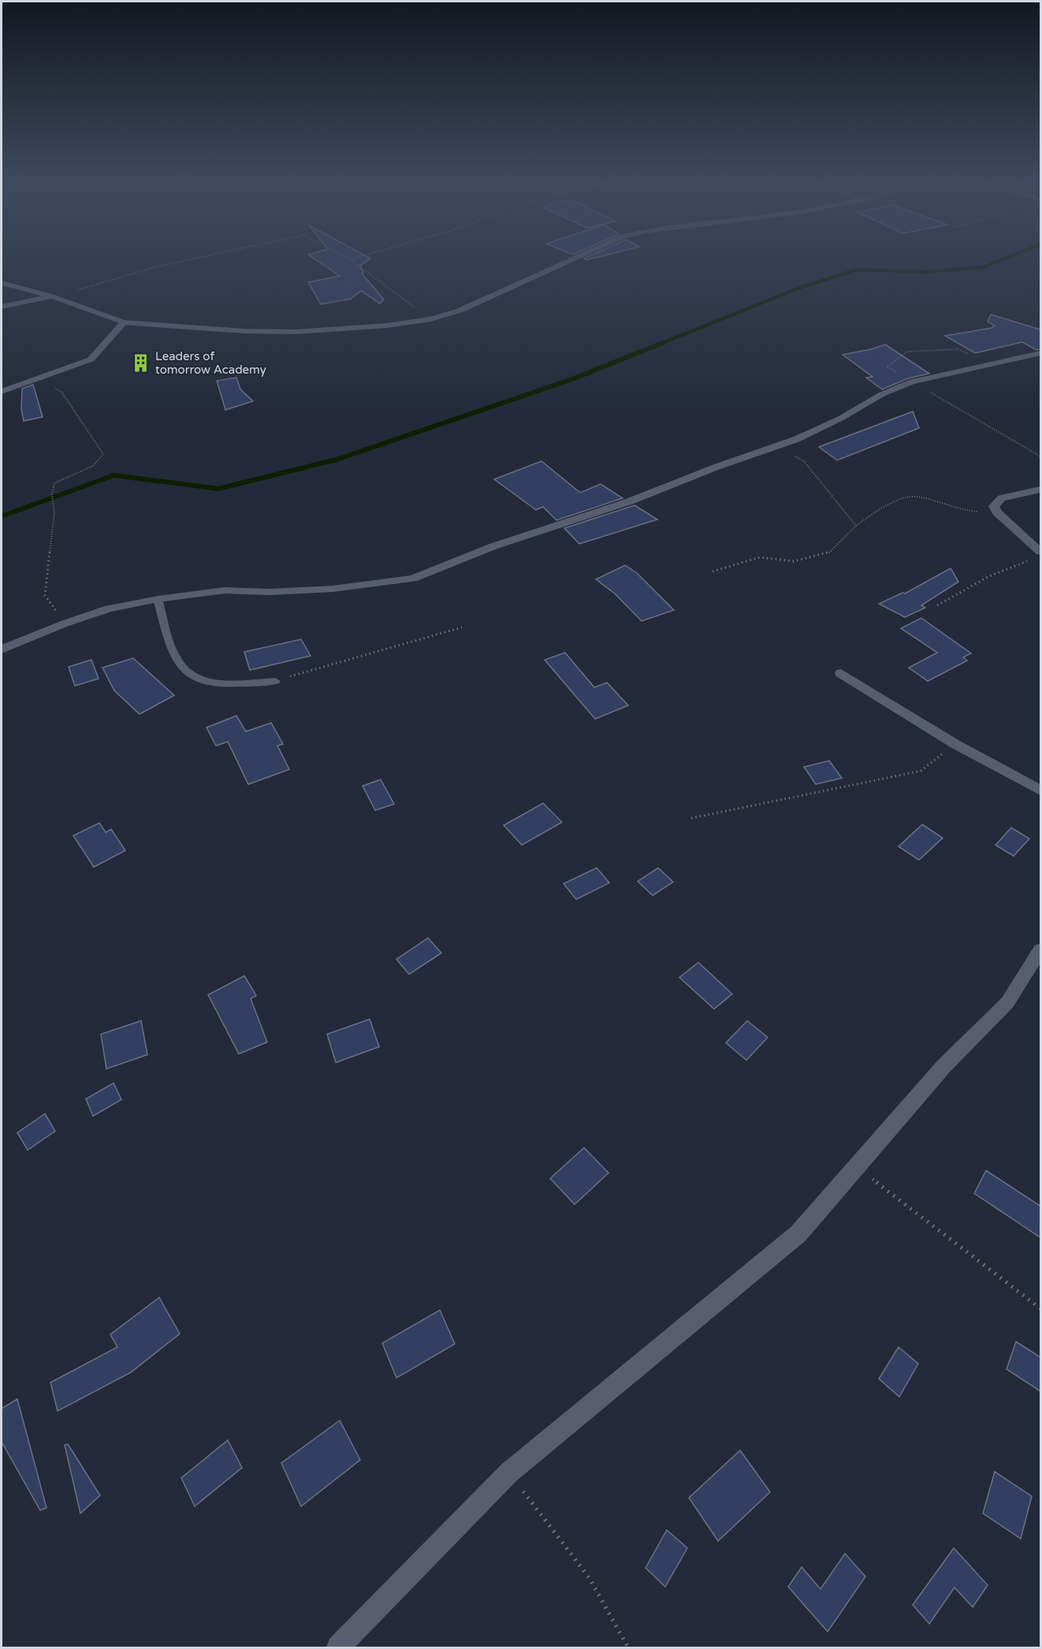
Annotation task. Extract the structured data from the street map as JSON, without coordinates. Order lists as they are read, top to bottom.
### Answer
{
  "places": {
    "building": ["Leaders of tomorrow Academy"]
  }
}
